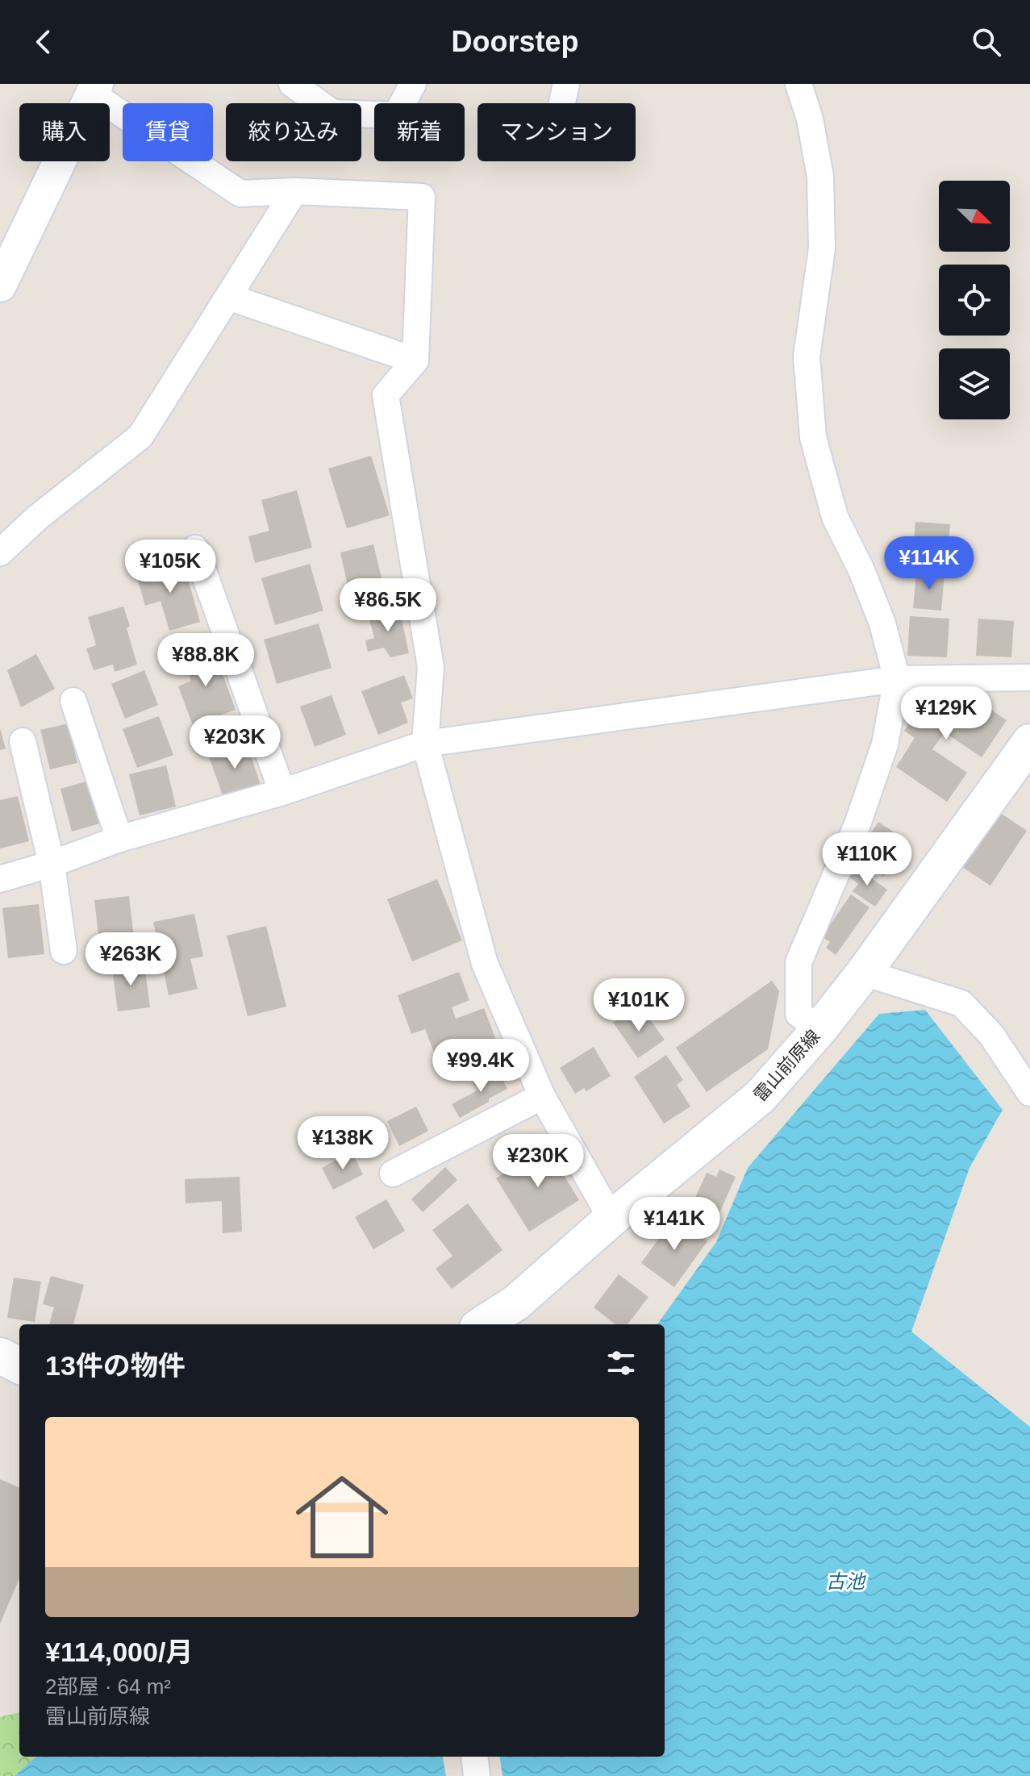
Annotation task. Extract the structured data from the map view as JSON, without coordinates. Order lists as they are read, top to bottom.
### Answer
{
  "streets": {
    "main road": ["雷山前原線"]
  },
  "water": ["古池"],
  "north": "bottom right",
  "page": {
    "header": "Doorstep",
    "chip": [
      "購入",
      "賃貸",
      "絞り込み",
      "新着",
      "マンション"
    ],
    "price": [
      "¥114K",
      "¥105K",
      "¥86.5K",
      "¥88.8K",
      "¥129K",
      "¥203K",
      "¥110K",
      "¥263K",
      "¥101K",
      "¥99.4K",
      "¥138K",
      "¥230K",
      "¥141K"
    ],
    "heading": "13件の物件",
    "list": [
      {
        "name": "¥114,000/月",
        "note": "2部屋 · 64 m² · 雷山前原線"
      }
    ]
  }
}
